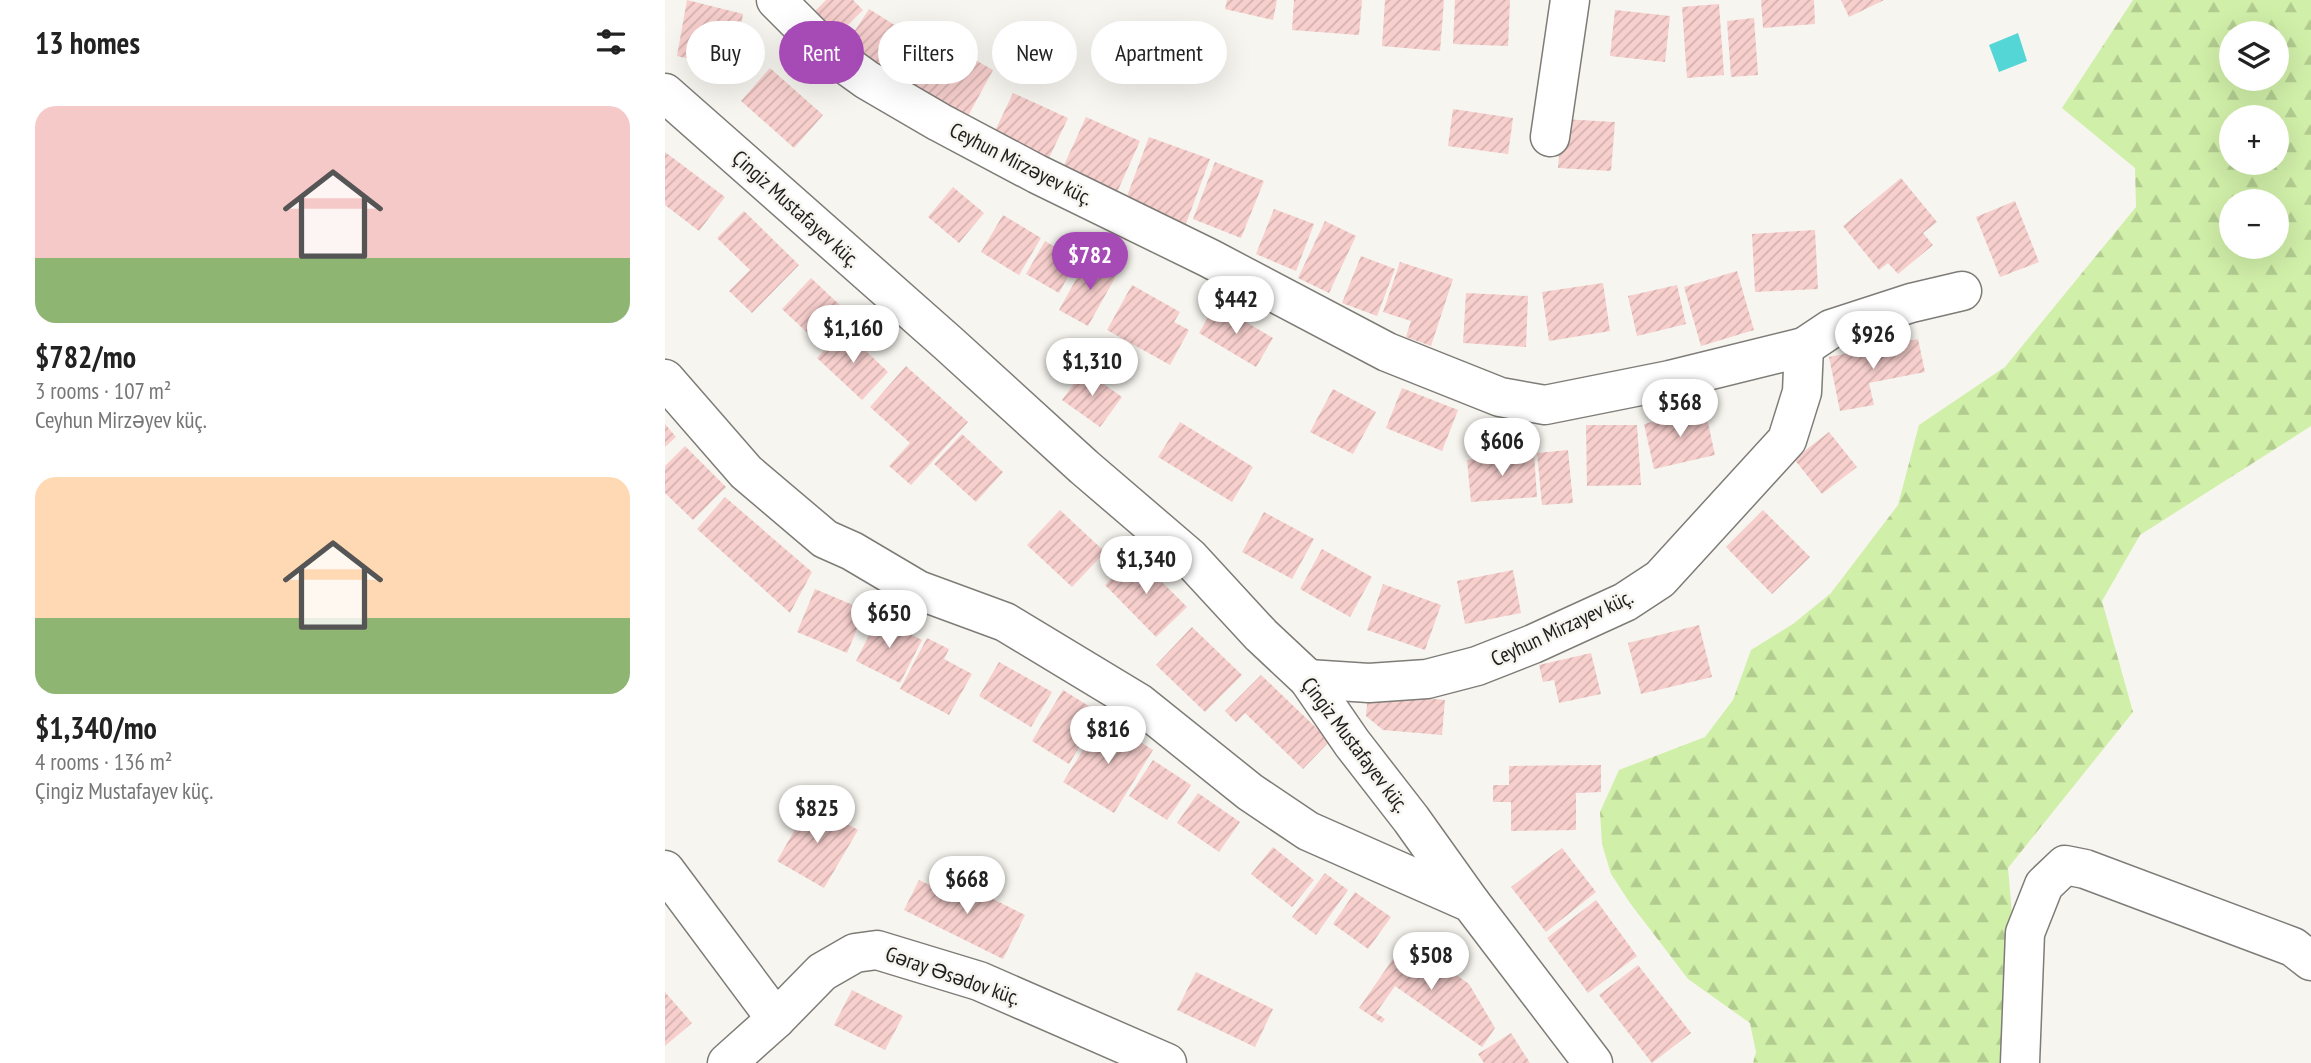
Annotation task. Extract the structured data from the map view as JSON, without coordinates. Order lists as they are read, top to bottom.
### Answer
{
  "streets": {
    "street": [
      "Ceyhun Mirzəyev küç.",
      "Çingiz Mustafayev küç.",
      "Ceyhun Mirzayev küç.",
      "Gəray Əsədov küç."
    ]
  },
  "crossings": [
    ["Ceyhun Mirzəyev küç.", "Ceyhun Mirzayev küç."],
    ["Çingiz Mustafayev küç.", "Ceyhun Mirzayev küç."]
  ],
  "page": {
    "heading": "13 homes",
    "map_buttons": ["+", "−"],
    "chip": [
      "Buy",
      "Rent",
      "Filters",
      "New",
      "Apartment"
    ],
    "list": [
      {
        "name": "$782/mo",
        "note": "3 rooms · 107 m² · Ceyhun Mirzəyev küç."
      },
      {
        "name": "$1,340/mo",
        "note": "4 rooms · 136 m² · Çingiz Mustafayev küç."
      }
    ],
    "price": [
      "$782",
      "$442",
      "$1,160",
      "$926",
      "$1,310",
      "$568",
      "$606",
      "$1,340",
      "$650",
      "$816",
      "$825",
      "$668",
      "$508"
    ]
  }
}
